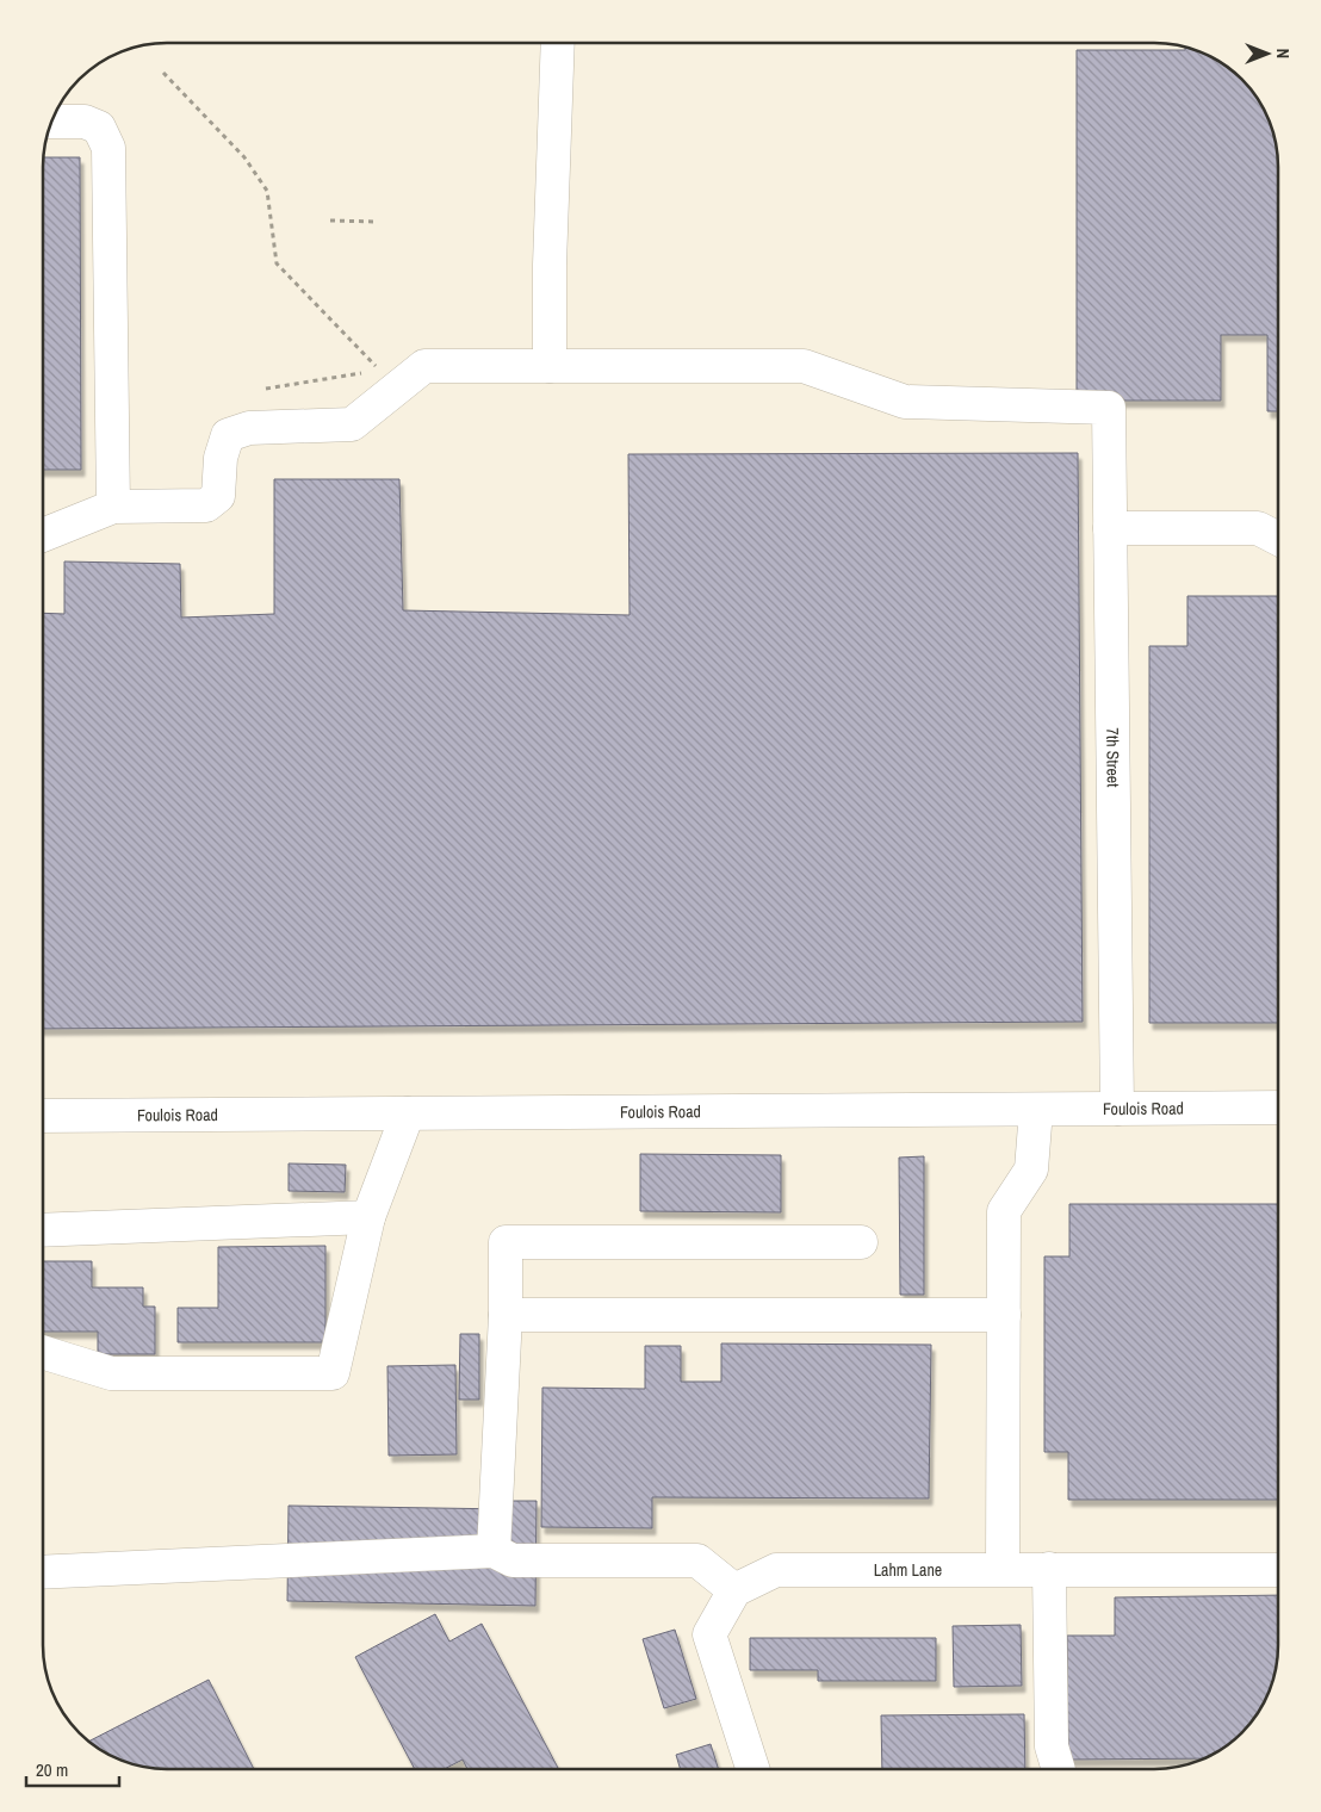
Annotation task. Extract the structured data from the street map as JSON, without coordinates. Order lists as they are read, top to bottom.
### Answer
{
  "streets": {
    "street": ["7th Street", "Foulois Road", "Lahm Lane"]
  },
  "crossings": [
    ["7th Street", "Foulois Road"]
  ],
  "scale_bar": "20 m",
  "north": "right"
}
